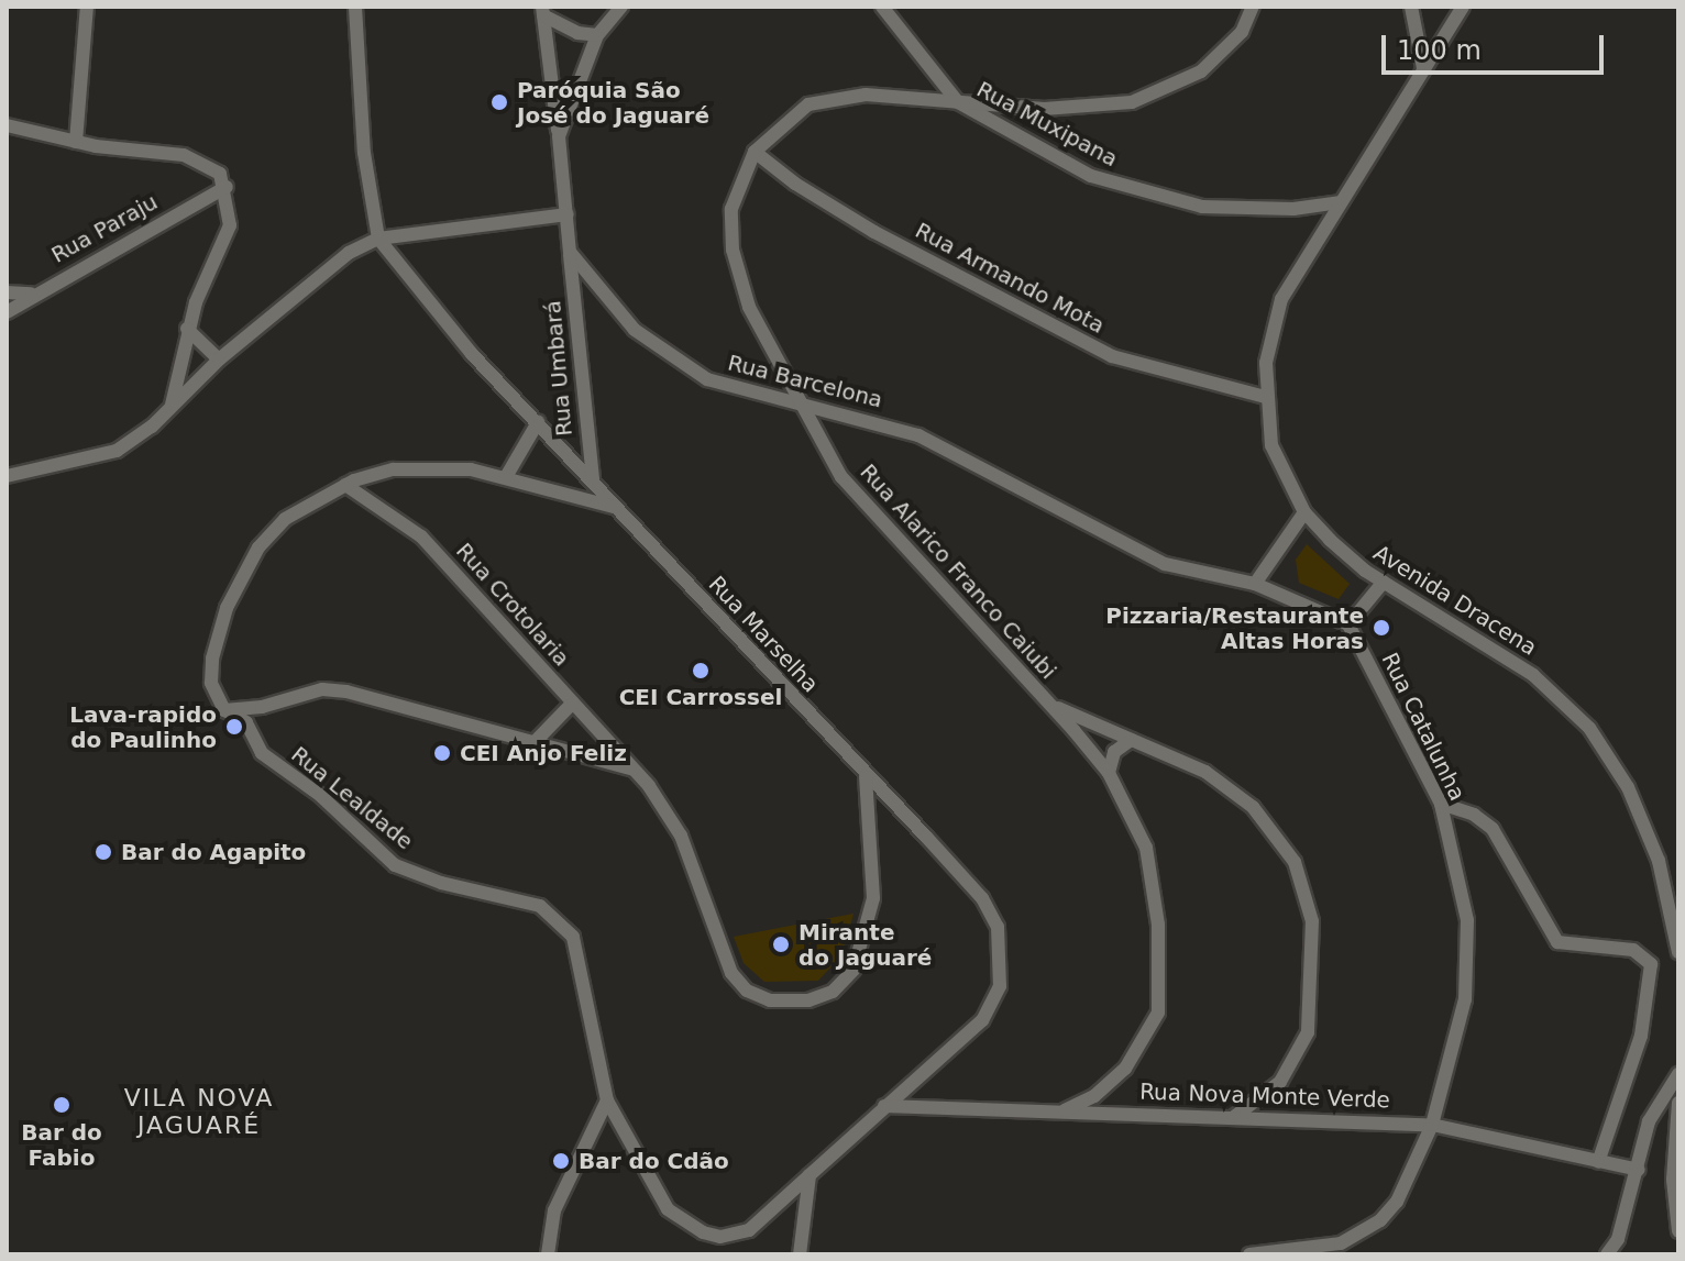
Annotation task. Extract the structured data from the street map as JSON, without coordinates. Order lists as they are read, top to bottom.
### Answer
{
  "streets": {
    "street": [
      "Rua Muxipana",
      "Rua Paraju",
      "Rua Armando Mota",
      "Rua Umbará",
      "Rua Barcelona",
      "Rua Alarico Franco Caiubi",
      "Avenida Dracena",
      "Rua Crotolaria",
      "Rua Marselha",
      "Rua Catalunha",
      "Rua Lealdade",
      "Rua Nova Monte Verde"
    ]
  },
  "crossings": [
    ["Rua Muxipana", "Rua Alarico Franco Caiubi"],
    ["Rua Muxipana", "Avenida Dracena"],
    ["Rua Armando Mota", "Rua Alarico Franco Caiubi"],
    ["Rua Armando Mota", "Avenida Dracena"],
    ["Rua Umbará", "Rua Barcelona"],
    ["Rua Umbará", "Rua Marselha"],
    ["Rua Barcelona", "Rua Alarico Franco Caiubi"],
    ["Rua Barcelona", "Rua Catalunha"],
    ["Rua Alarico Franco Caiubi", "Rua Nova Monte Verde"],
    ["Rua Crotolaria", "Rua Marselha"],
    ["Rua Crotolaria", "Rua Lealdade"],
    ["Rua Marselha", "Rua Lealdade"],
    ["Rua Marselha", "Rua Nova Monte Verde"],
    ["Rua Catalunha", "Rua Nova Monte Verde"]
  ],
  "districts": ["VILA NOVA JAGUARÉ"],
  "places": [
    "Paróquia São José do Jaguaré",
    "Pizzaria/Restaurante Altas Horas",
    "CEI Carrossel",
    "Lava-rapido do Paulinho",
    "CEI Anjo Feliz",
    "Bar do Agapito",
    "Mirante do Jaguaré",
    "Bar do Fabio",
    "Bar do Cdão"
  ],
  "scale_bar": "100 m"
}
